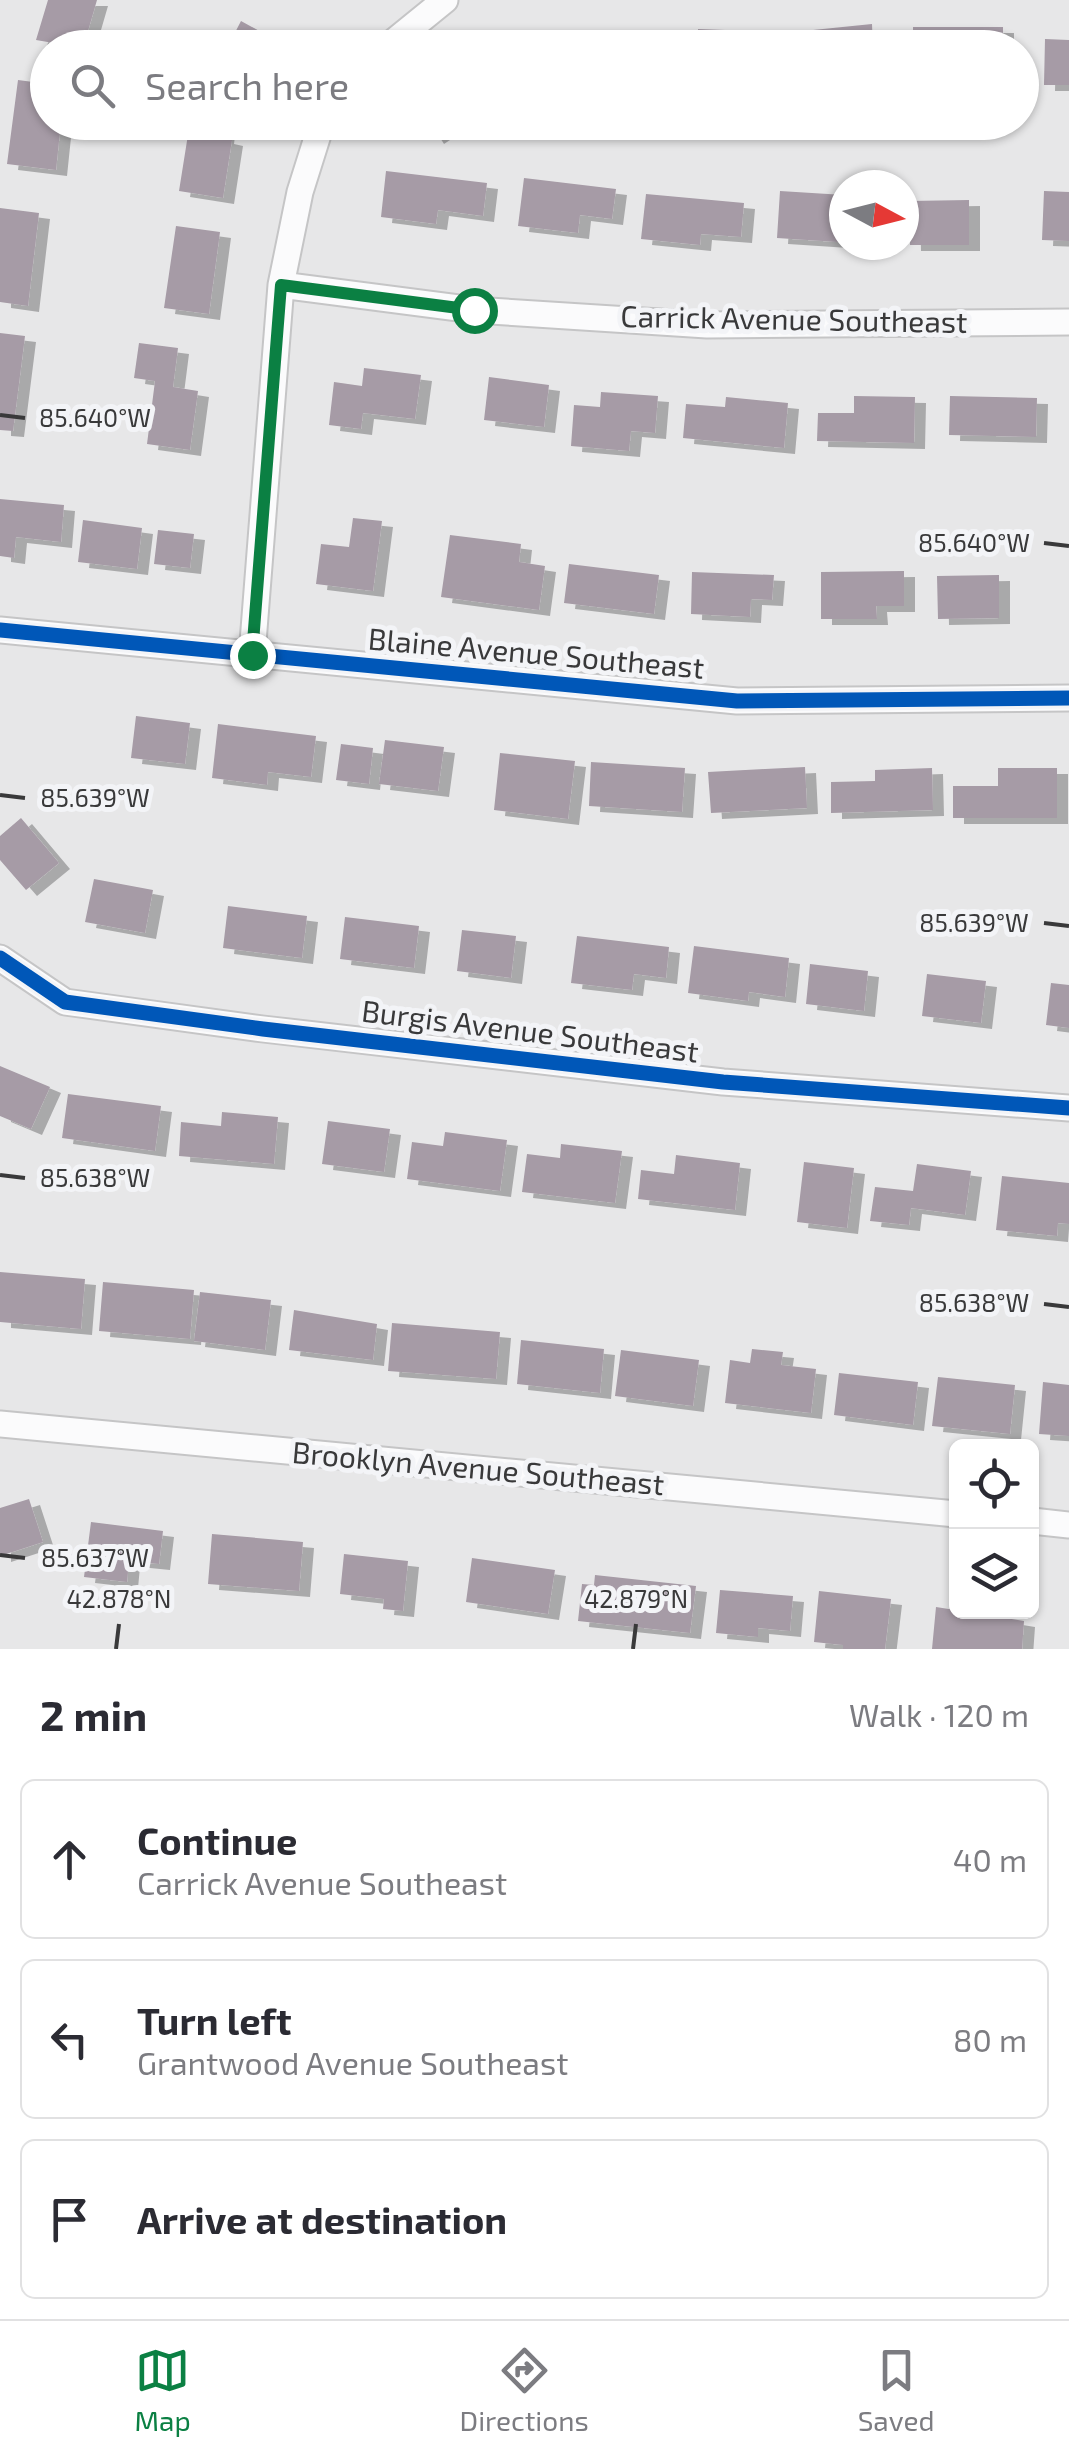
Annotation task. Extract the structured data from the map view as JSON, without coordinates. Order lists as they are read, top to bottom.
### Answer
{
  "streets": {
    "street": [
      "Carrick Avenue Southeast",
      "Blaine Avenue Southeast",
      "Burgis Avenue Southeast",
      "Brooklyn Avenue Southeast"
    ]
  },
  "north": "right",
  "page": {
    "search": "Search here",
    "heading": ["2 min", "Walk · 120 m"],
    "list": [
      ["Continue", "Carrick Avenue Southeast", "40 m"],
      ["Turn left", "Grantwood Avenue Southeast", "80 m"],
      "Arrive at destination"
    ],
    "nav": ["Map", "Directions", "Saved"]
  },
  "coordinates": [
    "85.640°W",
    "85.639°W",
    "85.638°W",
    "85.637°W",
    "42.878°N",
    "42.879°N"
  ]
}
